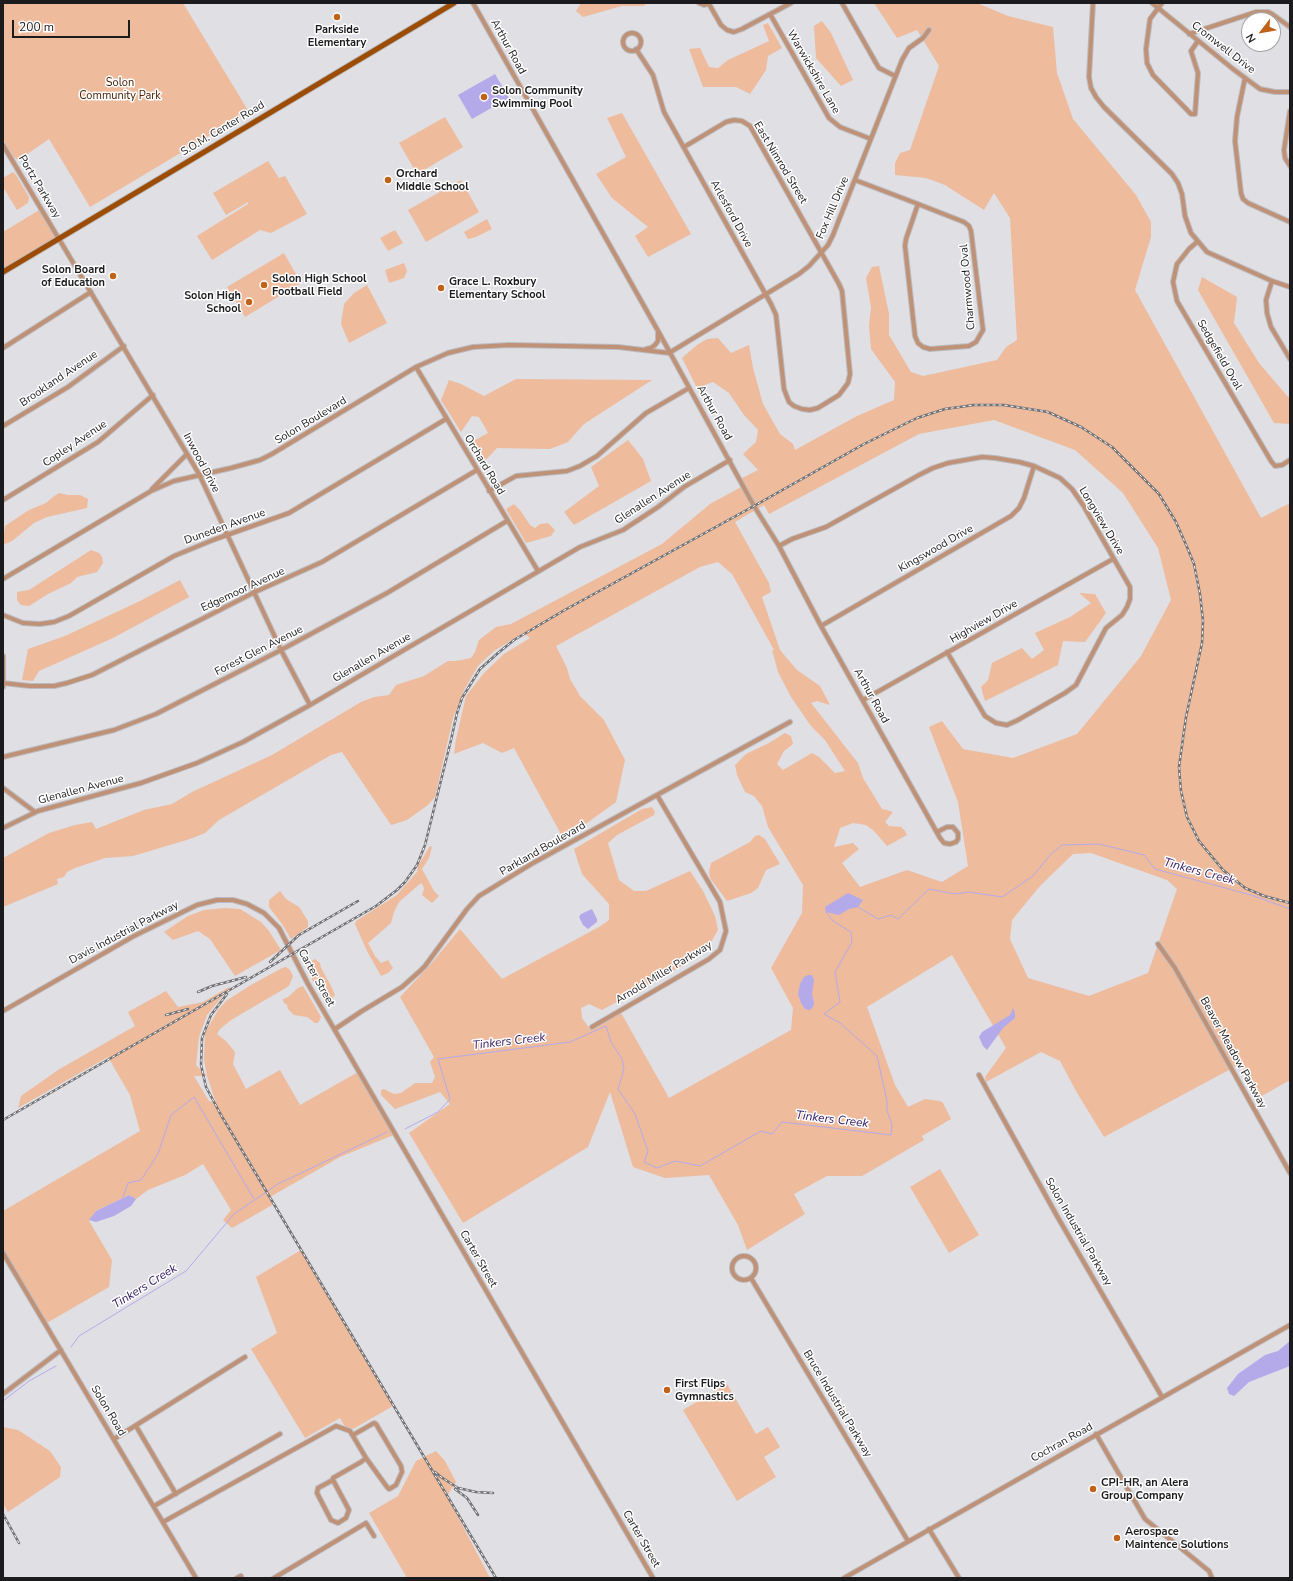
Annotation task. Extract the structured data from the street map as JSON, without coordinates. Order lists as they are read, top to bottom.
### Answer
{
  "streets": {
    "main road": ["S.O.M. Center Road"],
    "street": [
      "Arthur Road",
      "Cromwell Drive",
      "Warwickshire Lane",
      "East Nimrod Street",
      "Portz Parkway",
      "Fox Hill Drive",
      "Arlesford Drive",
      "Charmwood Oval",
      "Sedgefield Oval",
      "Brookland Avenue",
      "Solon Boulevard",
      "Copley Avenue",
      "Inwood Drive",
      "Orchard Road",
      "Glenallen Avenue",
      "Longview Drive",
      "Duneden Avenue",
      "Kingswood Drive",
      "Edgemoor Avenue",
      "Highview Drive",
      "Forest Glen Avenue",
      "Parkland Boulevard",
      "Davis Industrial Parkway",
      "Arnold Miller Parkway",
      "Carter Street",
      "Beaver Meadow Parkway",
      "Solon Industrial Parkway",
      "Bruce Industrial Parkway",
      "Solon Road",
      "Cochran Road"
    ]
  },
  "crossings": [
    ["Arthur Road", "Fox Hill Drive"],
    ["Arthur Road", "Solon Boulevard"],
    ["Arthur Road", "Glenallen Avenue"],
    ["Arthur Road", "Longview Drive"],
    ["Arthur Road", "Kingswood Drive"],
    ["Arthur Road", "Highview Drive"],
    ["Warwickshire Lane", "Fox Hill Drive"],
    ["S.O.M. Center Road", "Portz Parkway"],
    ["S.O.M. Center Road", "Inwood Drive"],
    ["East Nimrod Street", "Fox Hill Drive"],
    ["East Nimrod Street", "Arlesford Drive"],
    ["Portz Parkway", "Inwood Drive"],
    ["Fox Hill Drive", "Arlesford Drive"],
    ["Fox Hill Drive", "Charmwood Oval"],
    ["Fox Hill Drive", "Solon Boulevard"],
    ["Brookland Avenue", "Inwood Drive"],
    ["Solon Boulevard", "Inwood Drive"],
    ["Solon Boulevard", "Orchard Road"],
    ["Copley Avenue", "Inwood Drive"],
    ["Inwood Drive", "Glenallen Avenue"],
    ["Inwood Drive", "Duneden Avenue"],
    ["Inwood Drive", "Edgemoor Avenue"],
    ["Inwood Drive", "Forest Glen Avenue"],
    ["Orchard Road", "Glenallen Avenue"],
    ["Orchard Road", "Duneden Avenue"],
    ["Orchard Road", "Edgemoor Avenue"],
    ["Orchard Road", "Forest Glen Avenue"],
    ["Longview Drive", "Kingswood Drive"],
    ["Longview Drive", "Highview Drive"],
    ["Parkland Boulevard", "Arnold Miller Parkway"],
    ["Parkland Boulevard", "Carter Street"],
    ["Davis Industrial Parkway", "Carter Street"],
    ["Solon Industrial Parkway", "Cochran Road"],
    ["Bruce Industrial Parkway", "Cochran Road"]
  ],
  "water": ["Tinkers Creek"],
  "parks": ["Solon Community Park"],
  "places": [
    "Parkside Elementary",
    "Solon Community Swimming Pool",
    "Orchard Middle School",
    "Solon Board of Education",
    "Solon High School Football Field",
    "Grace L. Roxbury Elementary School",
    "Solon High School",
    "First Flips Gymnastics",
    "CPI-HR, an Alera Group Company",
    "Aerospace Maintence Solutions"
  ],
  "scale_bar": "200 m",
  "north": "bottom left"
}
